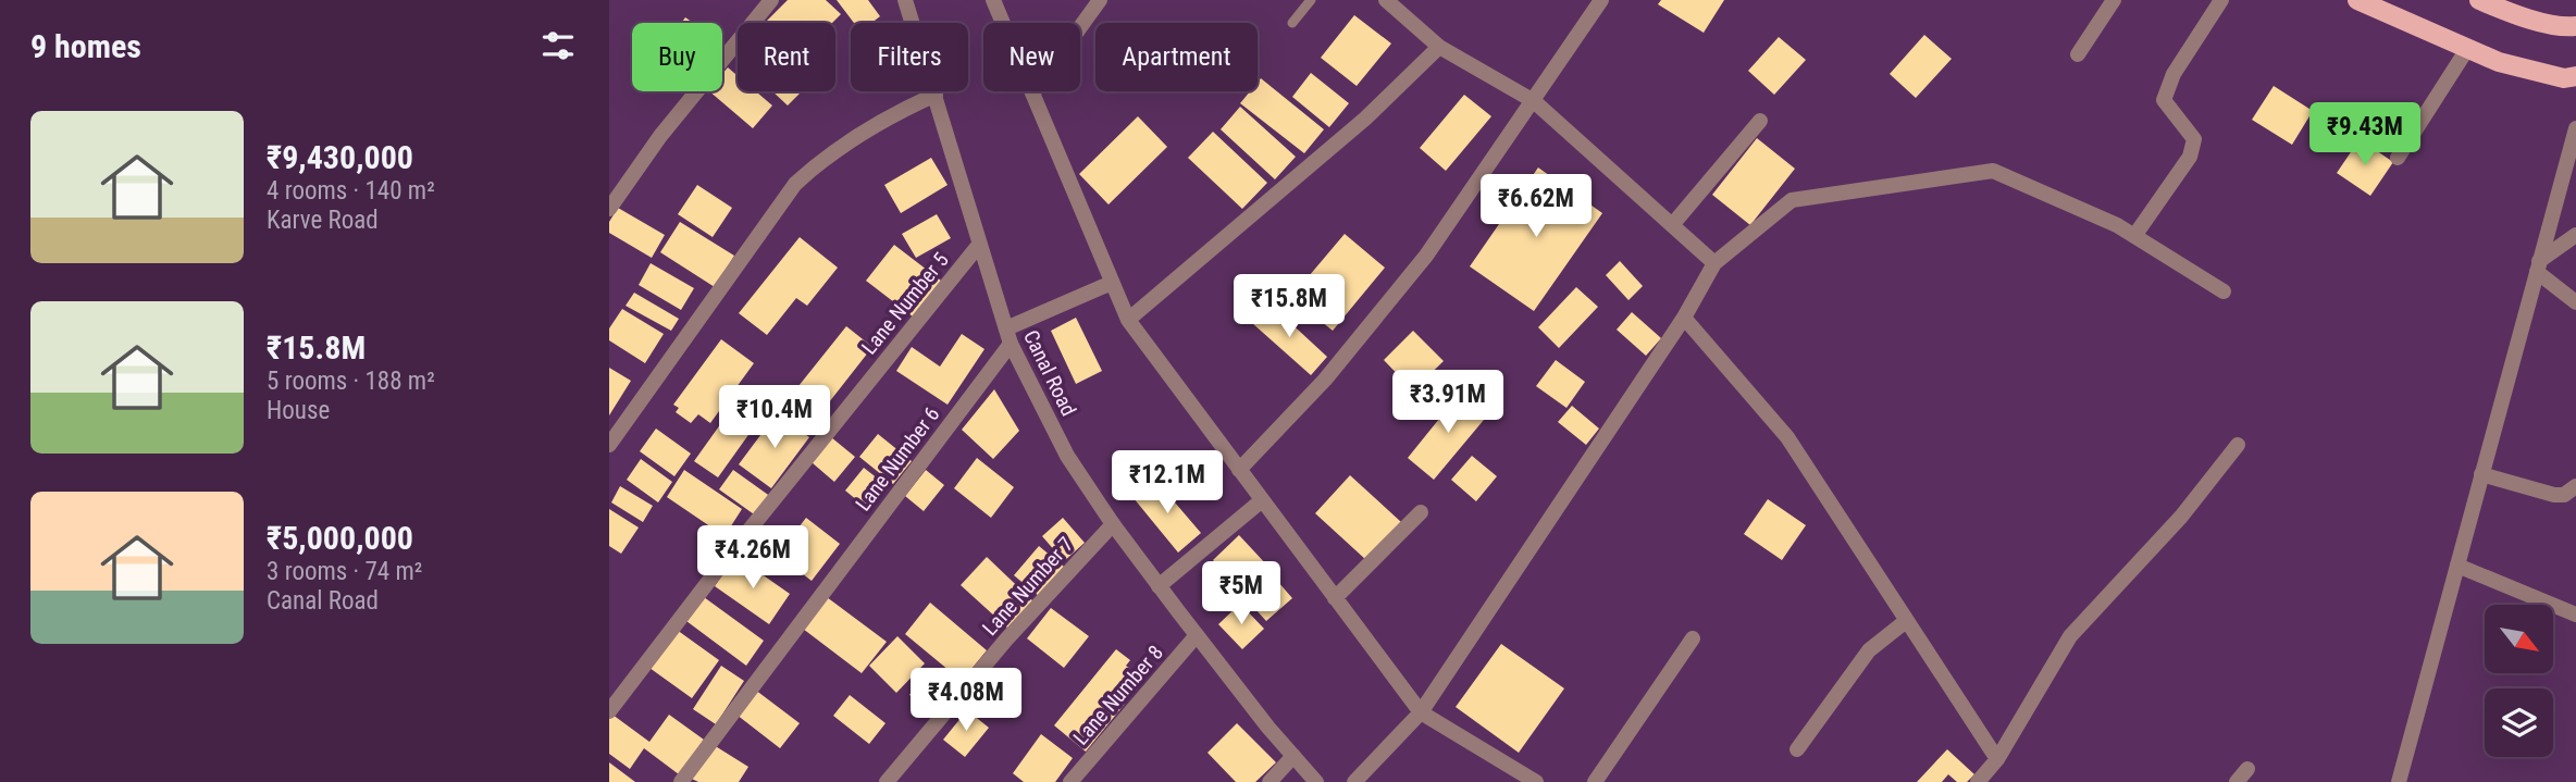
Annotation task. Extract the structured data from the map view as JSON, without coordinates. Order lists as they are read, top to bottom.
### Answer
{
  "streets": {
    "street": [
      "Lane Number 5",
      "Canal Road",
      "Lane Number 6",
      "Lane Number 7",
      "Lane Number 8"
    ]
  },
  "crossings": [
    ["Lane Number 5", "Canal Road"],
    ["Canal Road", "Lane Number 6"],
    ["Canal Road", "Lane Number 7"],
    ["Canal Road", "Lane Number 8"]
  ],
  "north": "bottom right",
  "page": {
    "heading": "9 homes",
    "chip": [
      "Buy",
      "Rent",
      "Filters",
      "New",
      "Apartment"
    ],
    "list": [
      {
        "name": "₹9,430,000",
        "note": "4 rooms · 140 m² · Karve Road"
      },
      {
        "name": "₹15.8M",
        "note": "5 rooms · 188 m² · House"
      },
      {
        "name": "₹5,000,000",
        "note": "3 rooms · 74 m² · Canal Road"
      }
    ],
    "price": [
      "₹9.43M",
      "₹6.62M",
      "₹15.8M",
      "₹3.91M",
      "₹10.4M",
      "₹12.1M",
      "₹4.26M",
      "₹5M",
      "₹4.08M"
    ]
  }
}
